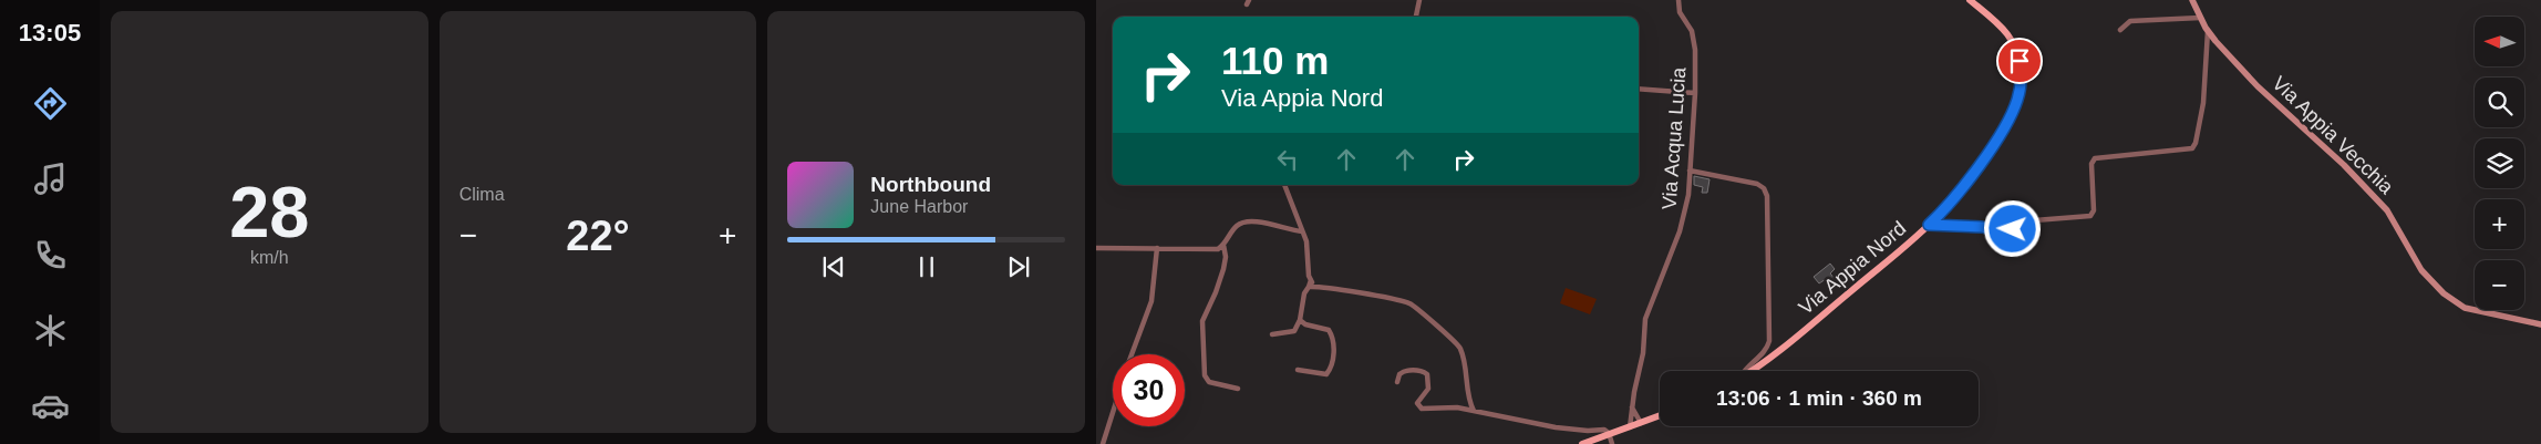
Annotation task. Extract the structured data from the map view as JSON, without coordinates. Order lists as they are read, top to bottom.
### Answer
{
  "streets": {
    "main road": ["Via Appia Vecchia", "Via Appia Nord"],
    "street": ["Via Acqua Lucia"]
  },
  "north": "left",
  "page": {
    "tabs": "13:05",
    "tile": [
      ["28", "km/h"],
      "Clima"
    ],
    "map_buttons": ["+", "−"],
    "turn": ["110 m", "Via Appia Nord"],
    "song": ["Northbound", "June Harbor"],
    "heat": ["−", "22°", "+"],
    "limit": "30",
    "trip": "13:06 · 1 min · 360 m"
  }
}
